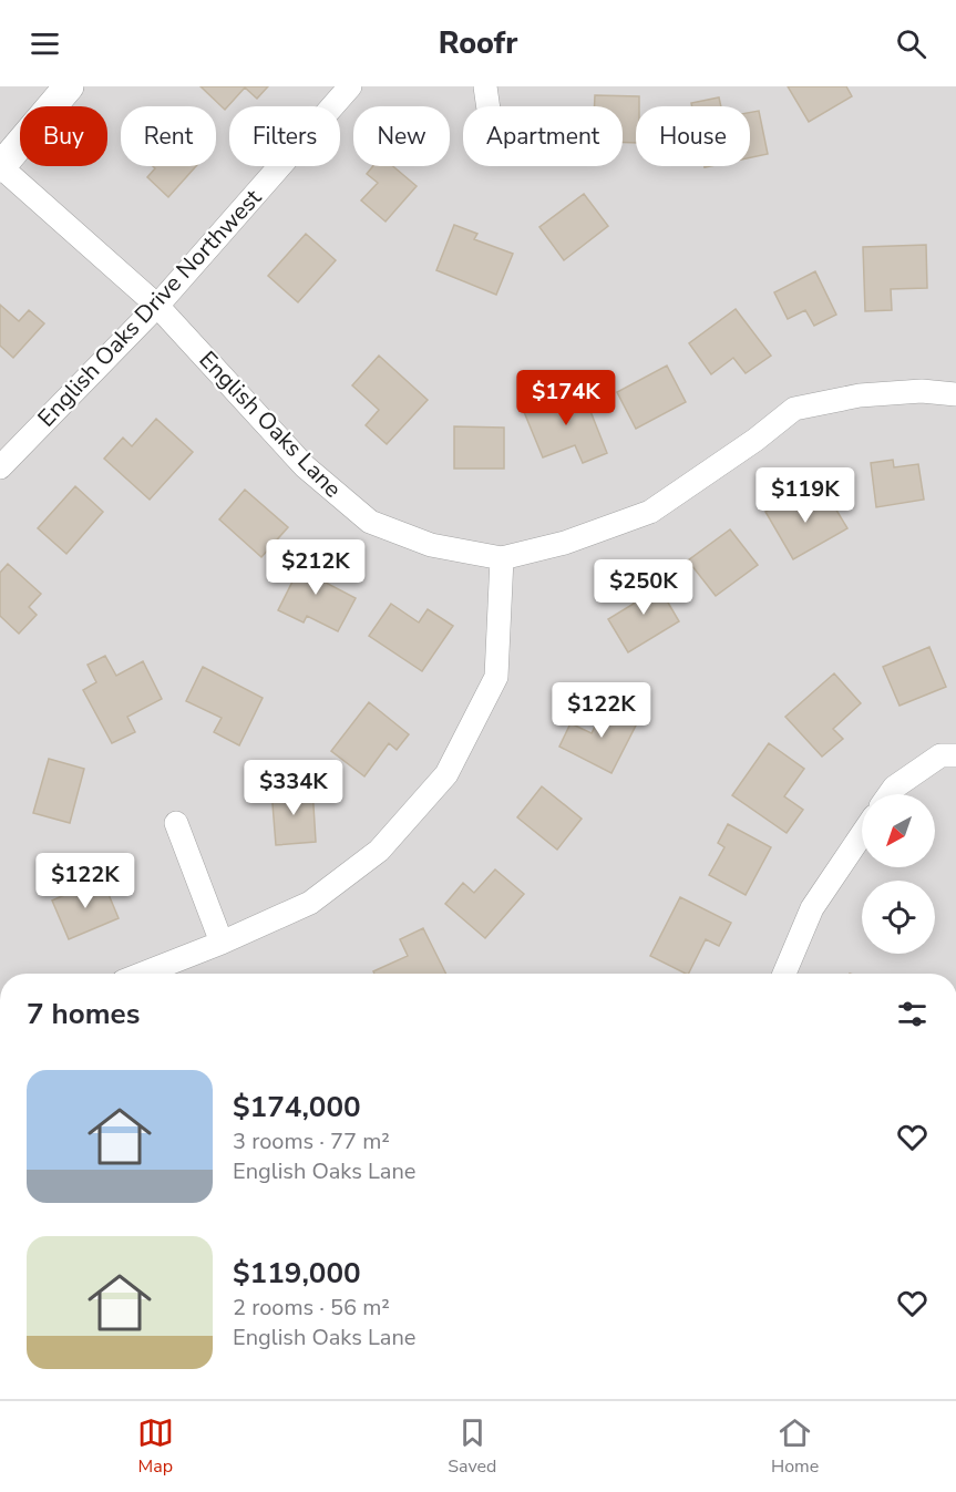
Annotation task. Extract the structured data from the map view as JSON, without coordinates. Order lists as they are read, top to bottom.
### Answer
{
  "streets": {
    "street": ["English Oaks Drive Northwest", "English Oaks Lane"]
  },
  "crossings": [
    ["English Oaks Drive Northwest", "English Oaks Lane"]
  ],
  "north": "bottom left",
  "page": {
    "header": "Roofr",
    "chip": [
      "Buy",
      "Rent",
      "Filters",
      "New",
      "Apartment",
      "House"
    ],
    "price": [
      "$174K",
      "$119K",
      "$212K",
      "$250K",
      "$122K",
      "$334K",
      "$122K"
    ],
    "heading": "7 homes",
    "list": [
      {
        "name": "$174,000",
        "note": "3 rooms · 77 m² · English Oaks Lane"
      },
      {
        "name": "$119,000",
        "note": "2 rooms · 56 m² · English Oaks Lane"
      }
    ],
    "tabs": ["Map", "Saved", "Home"]
  }
}
